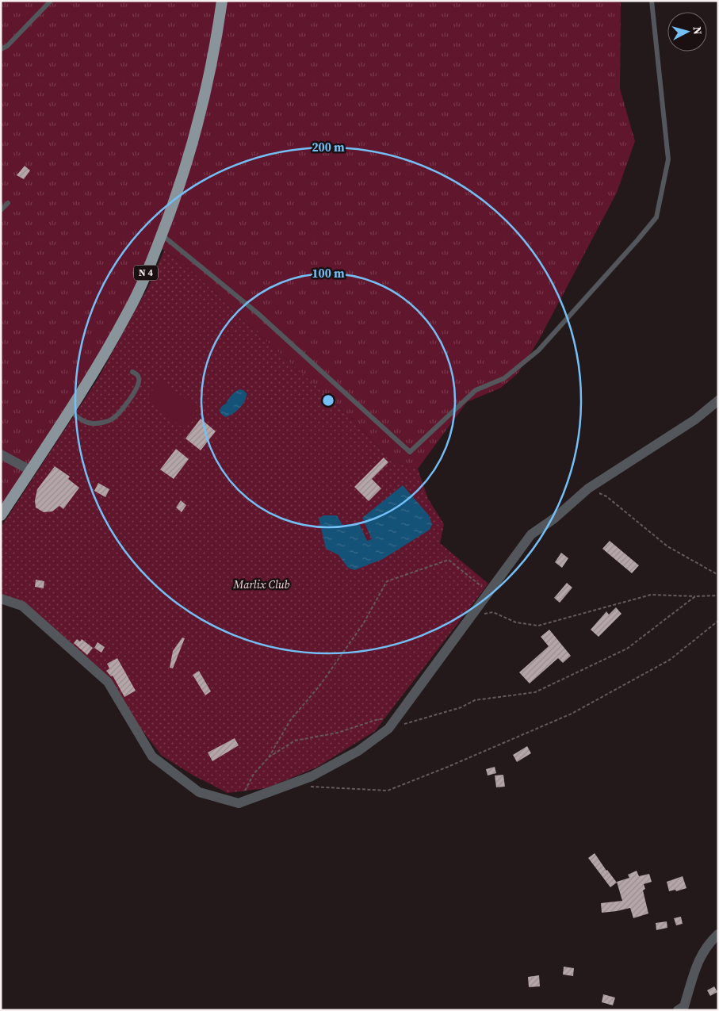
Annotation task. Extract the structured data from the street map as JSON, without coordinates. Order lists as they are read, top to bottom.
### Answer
{
  "streets": {
    "main road": ["N 4"]
  },
  "parks": ["Marlix Club"],
  "north": "right",
  "rings": ["200 m", "100 m"]
}
